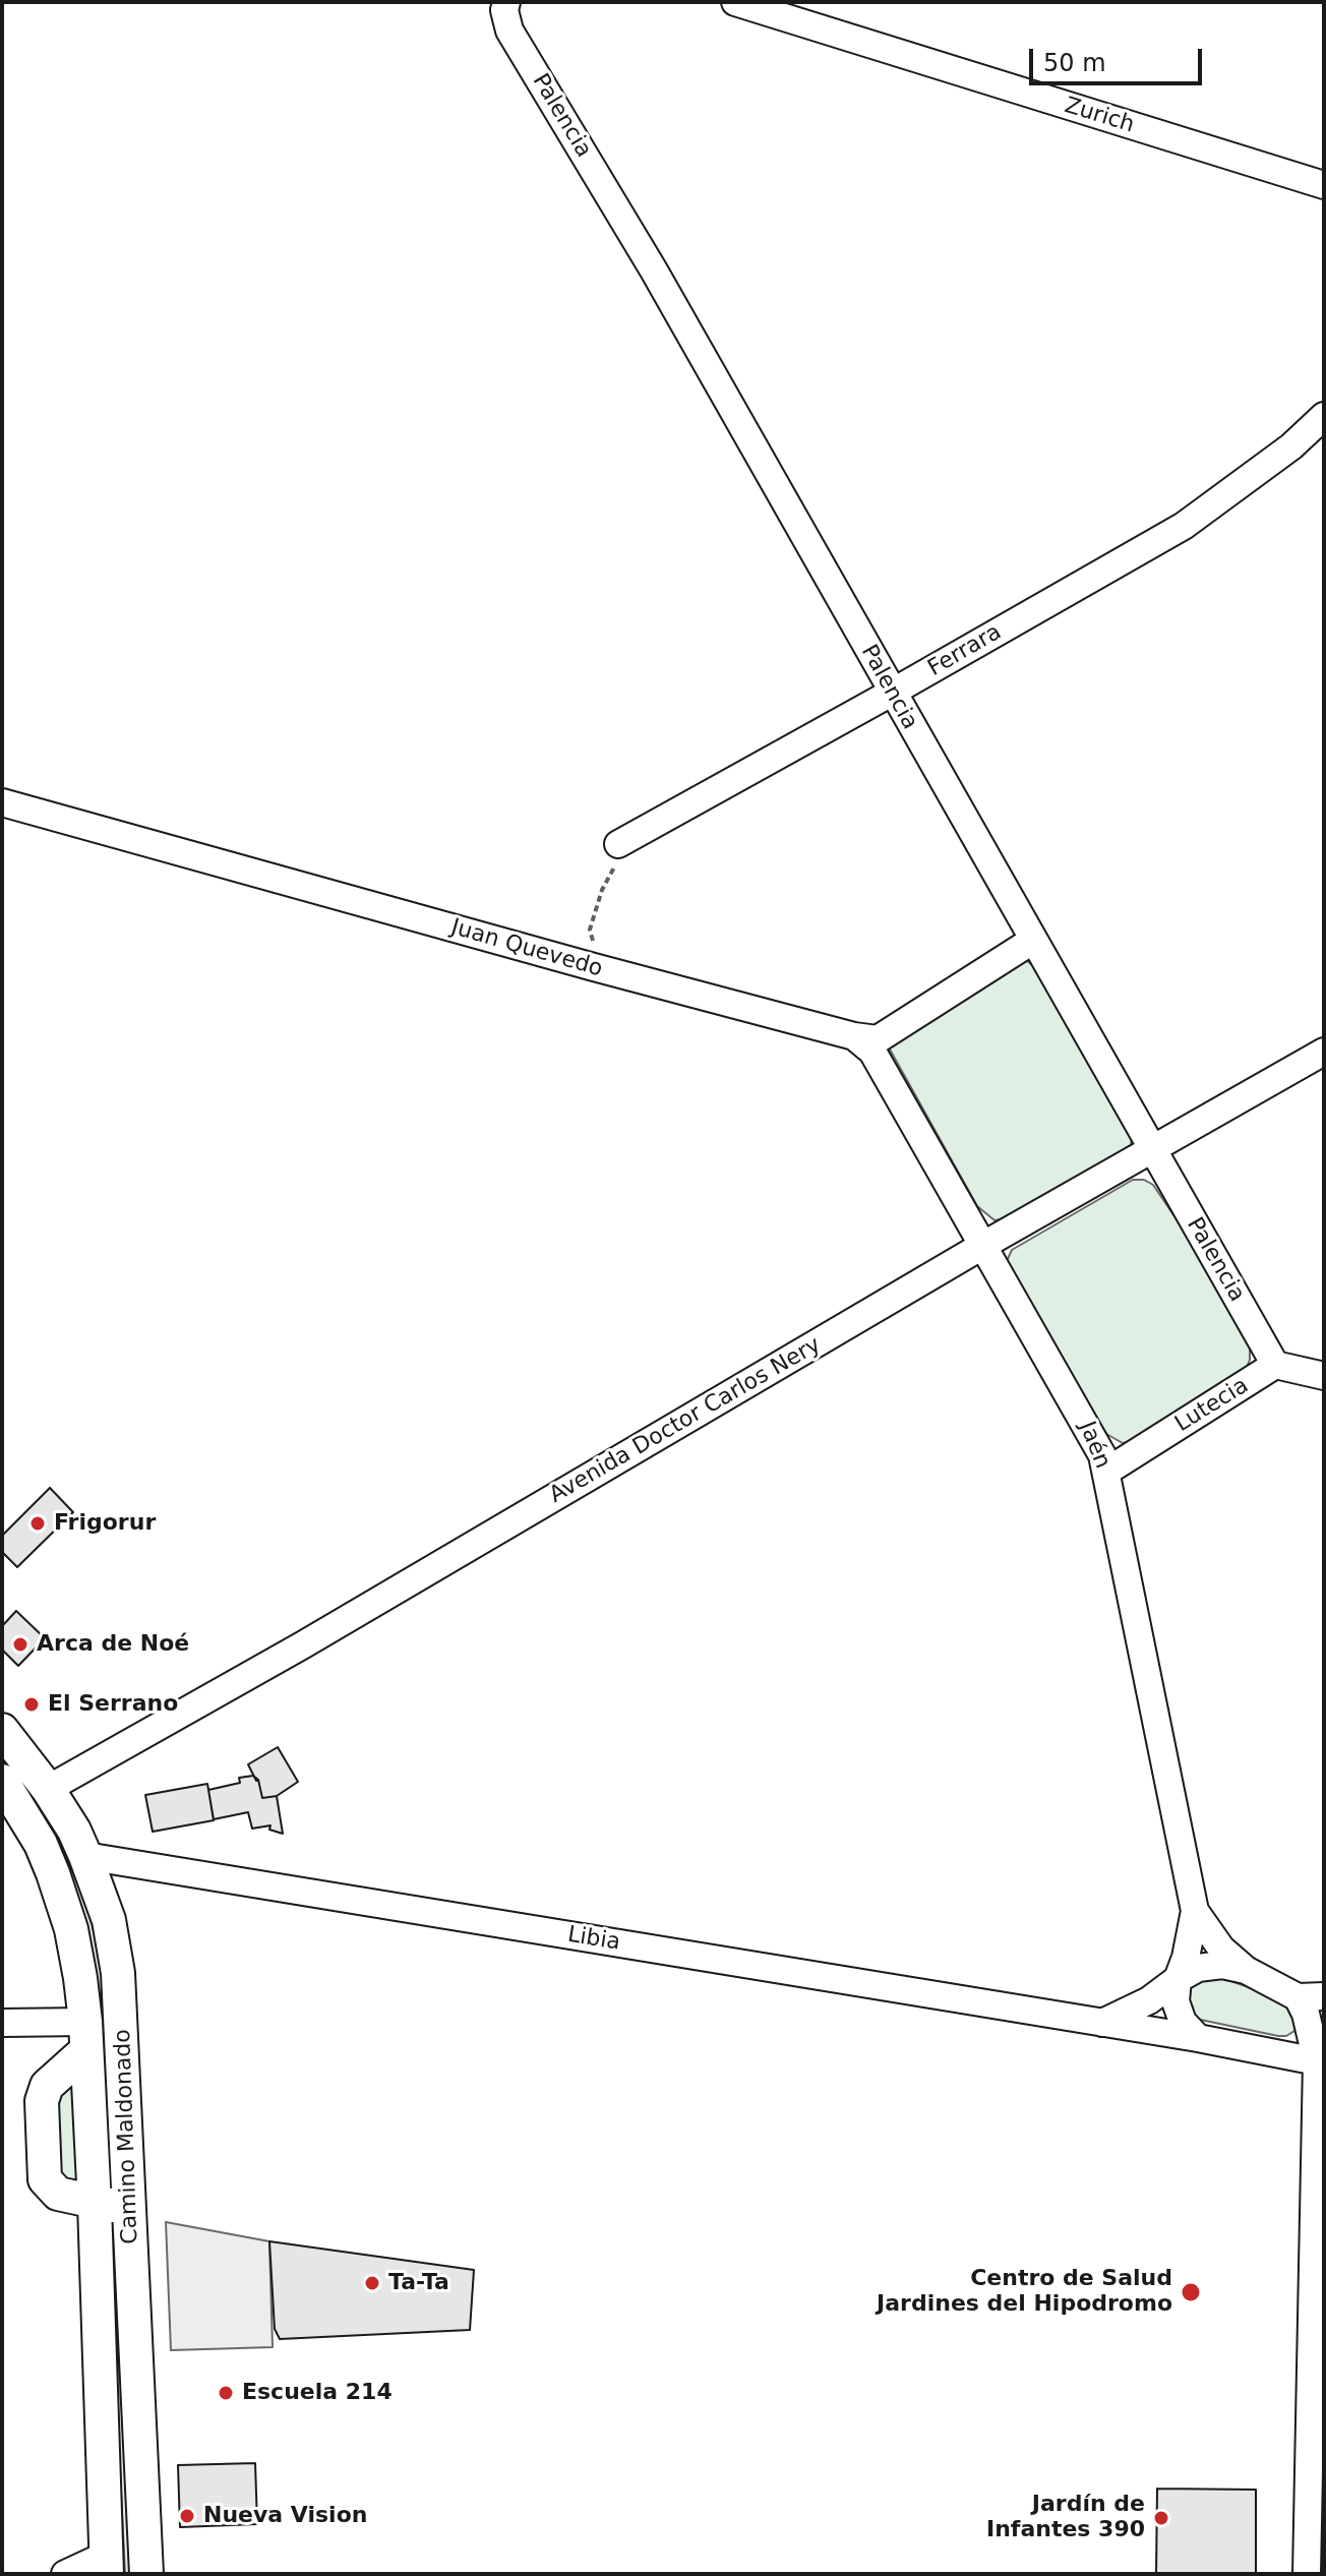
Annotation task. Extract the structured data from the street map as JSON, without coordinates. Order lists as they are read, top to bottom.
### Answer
{
  "streets": {
    "main road": ["Camino Maldonado"],
    "street": [
      "Palencia",
      "Zurich",
      "Ferrara",
      "Juan Quevedo",
      "Lutecia",
      "Avenida Doctor Carlos Nery",
      "Jaén",
      "Libia"
    ]
  },
  "crossings": [
    ["Palencia", "Ferrara"],
    ["Palencia", "Juan Quevedo"],
    ["Palencia", "Lutecia"],
    ["Palencia", "Avenida Doctor Carlos Nery"],
    ["Juan Quevedo", "Jaén"],
    ["Lutecia", "Jaén"],
    ["Avenida Doctor Carlos Nery", "Jaén"],
    ["Avenida Doctor Carlos Nery", "Camino Maldonado"],
    ["Libia", "Camino Maldonado"]
  ],
  "places": [
    "Frigorur",
    "Arca de Noé",
    "El Serrano",
    "Ta-Ta",
    "Centro de Salud Jardines del Hipodromo",
    "Escuela 214",
    "Nueva Vision",
    "Jardín de Infantes 390"
  ],
  "scale_bar": "50 m"
}
